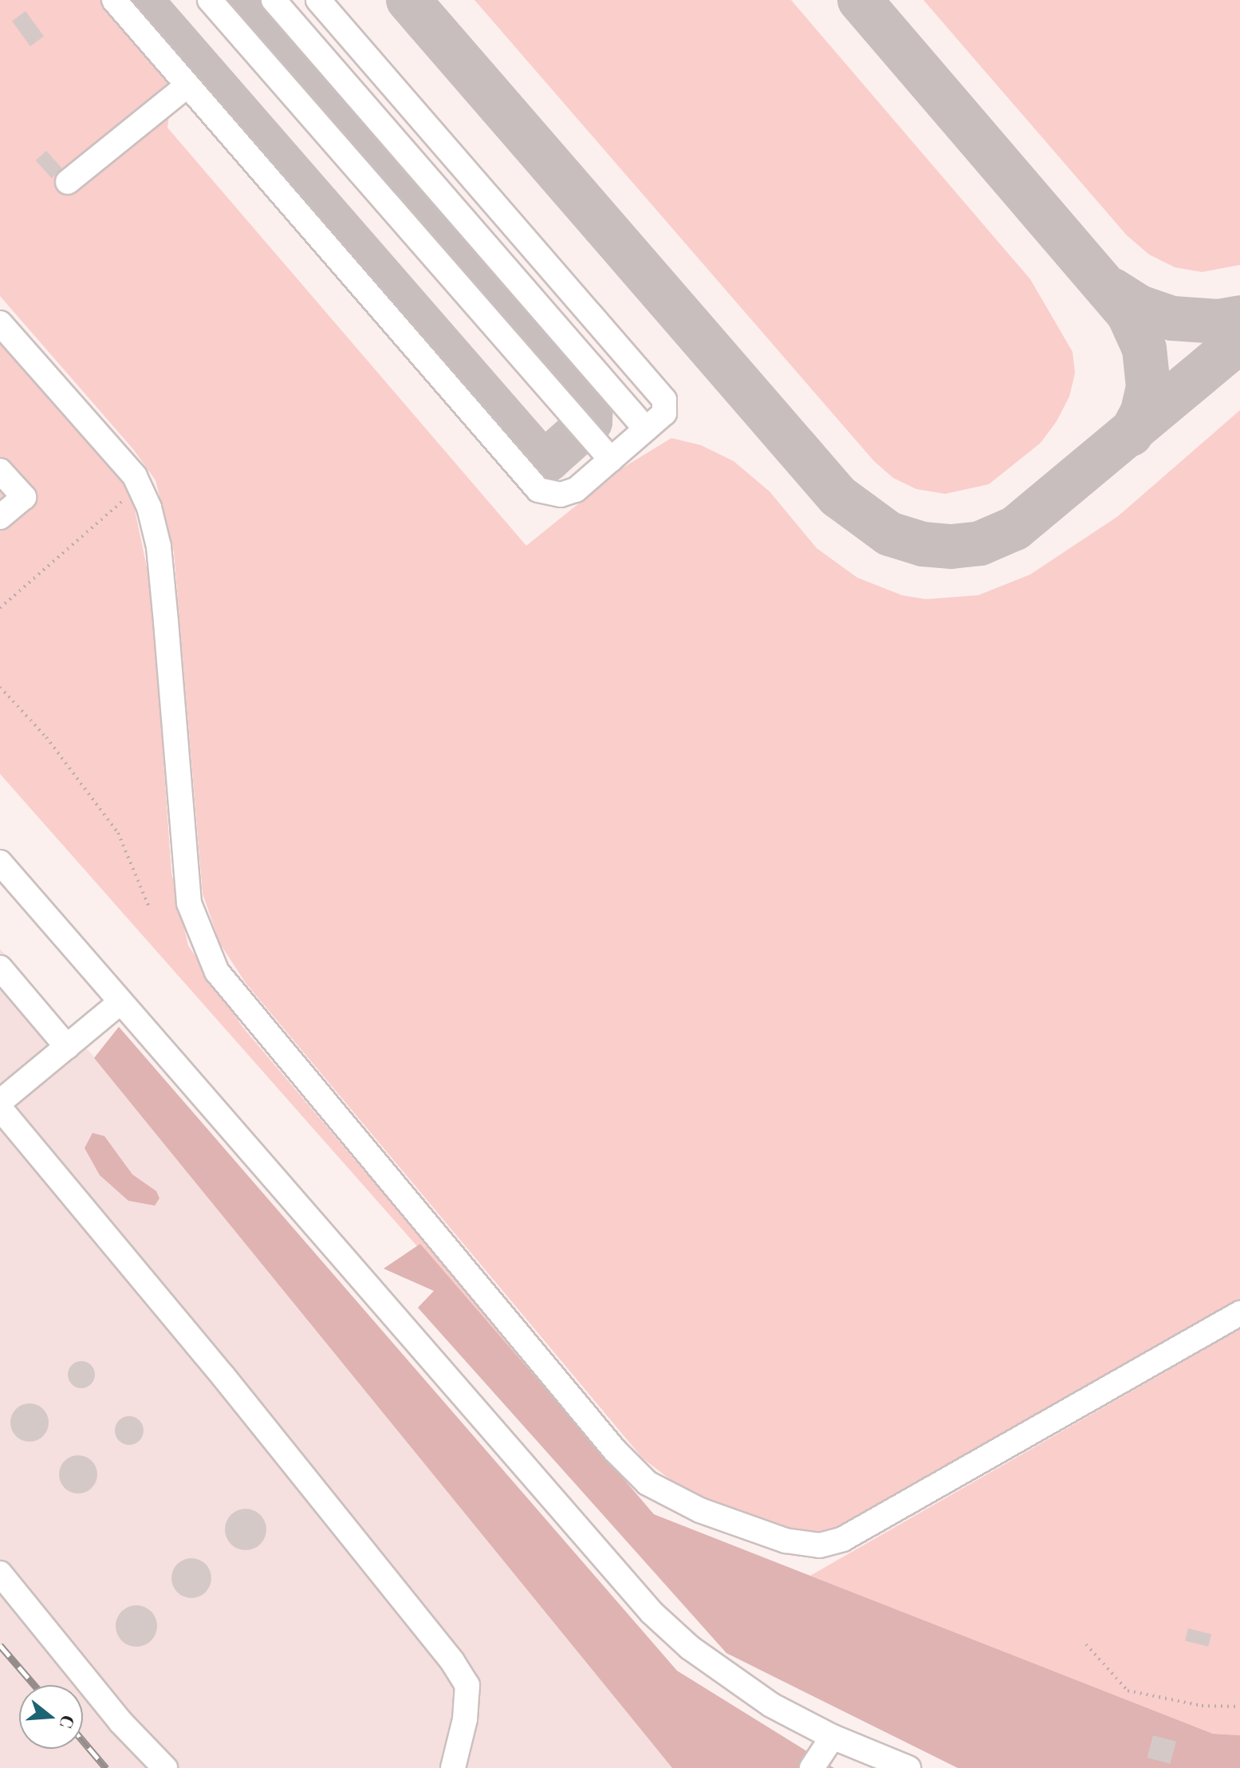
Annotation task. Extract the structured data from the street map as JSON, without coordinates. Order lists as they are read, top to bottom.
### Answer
{
  "north": "right"
}
